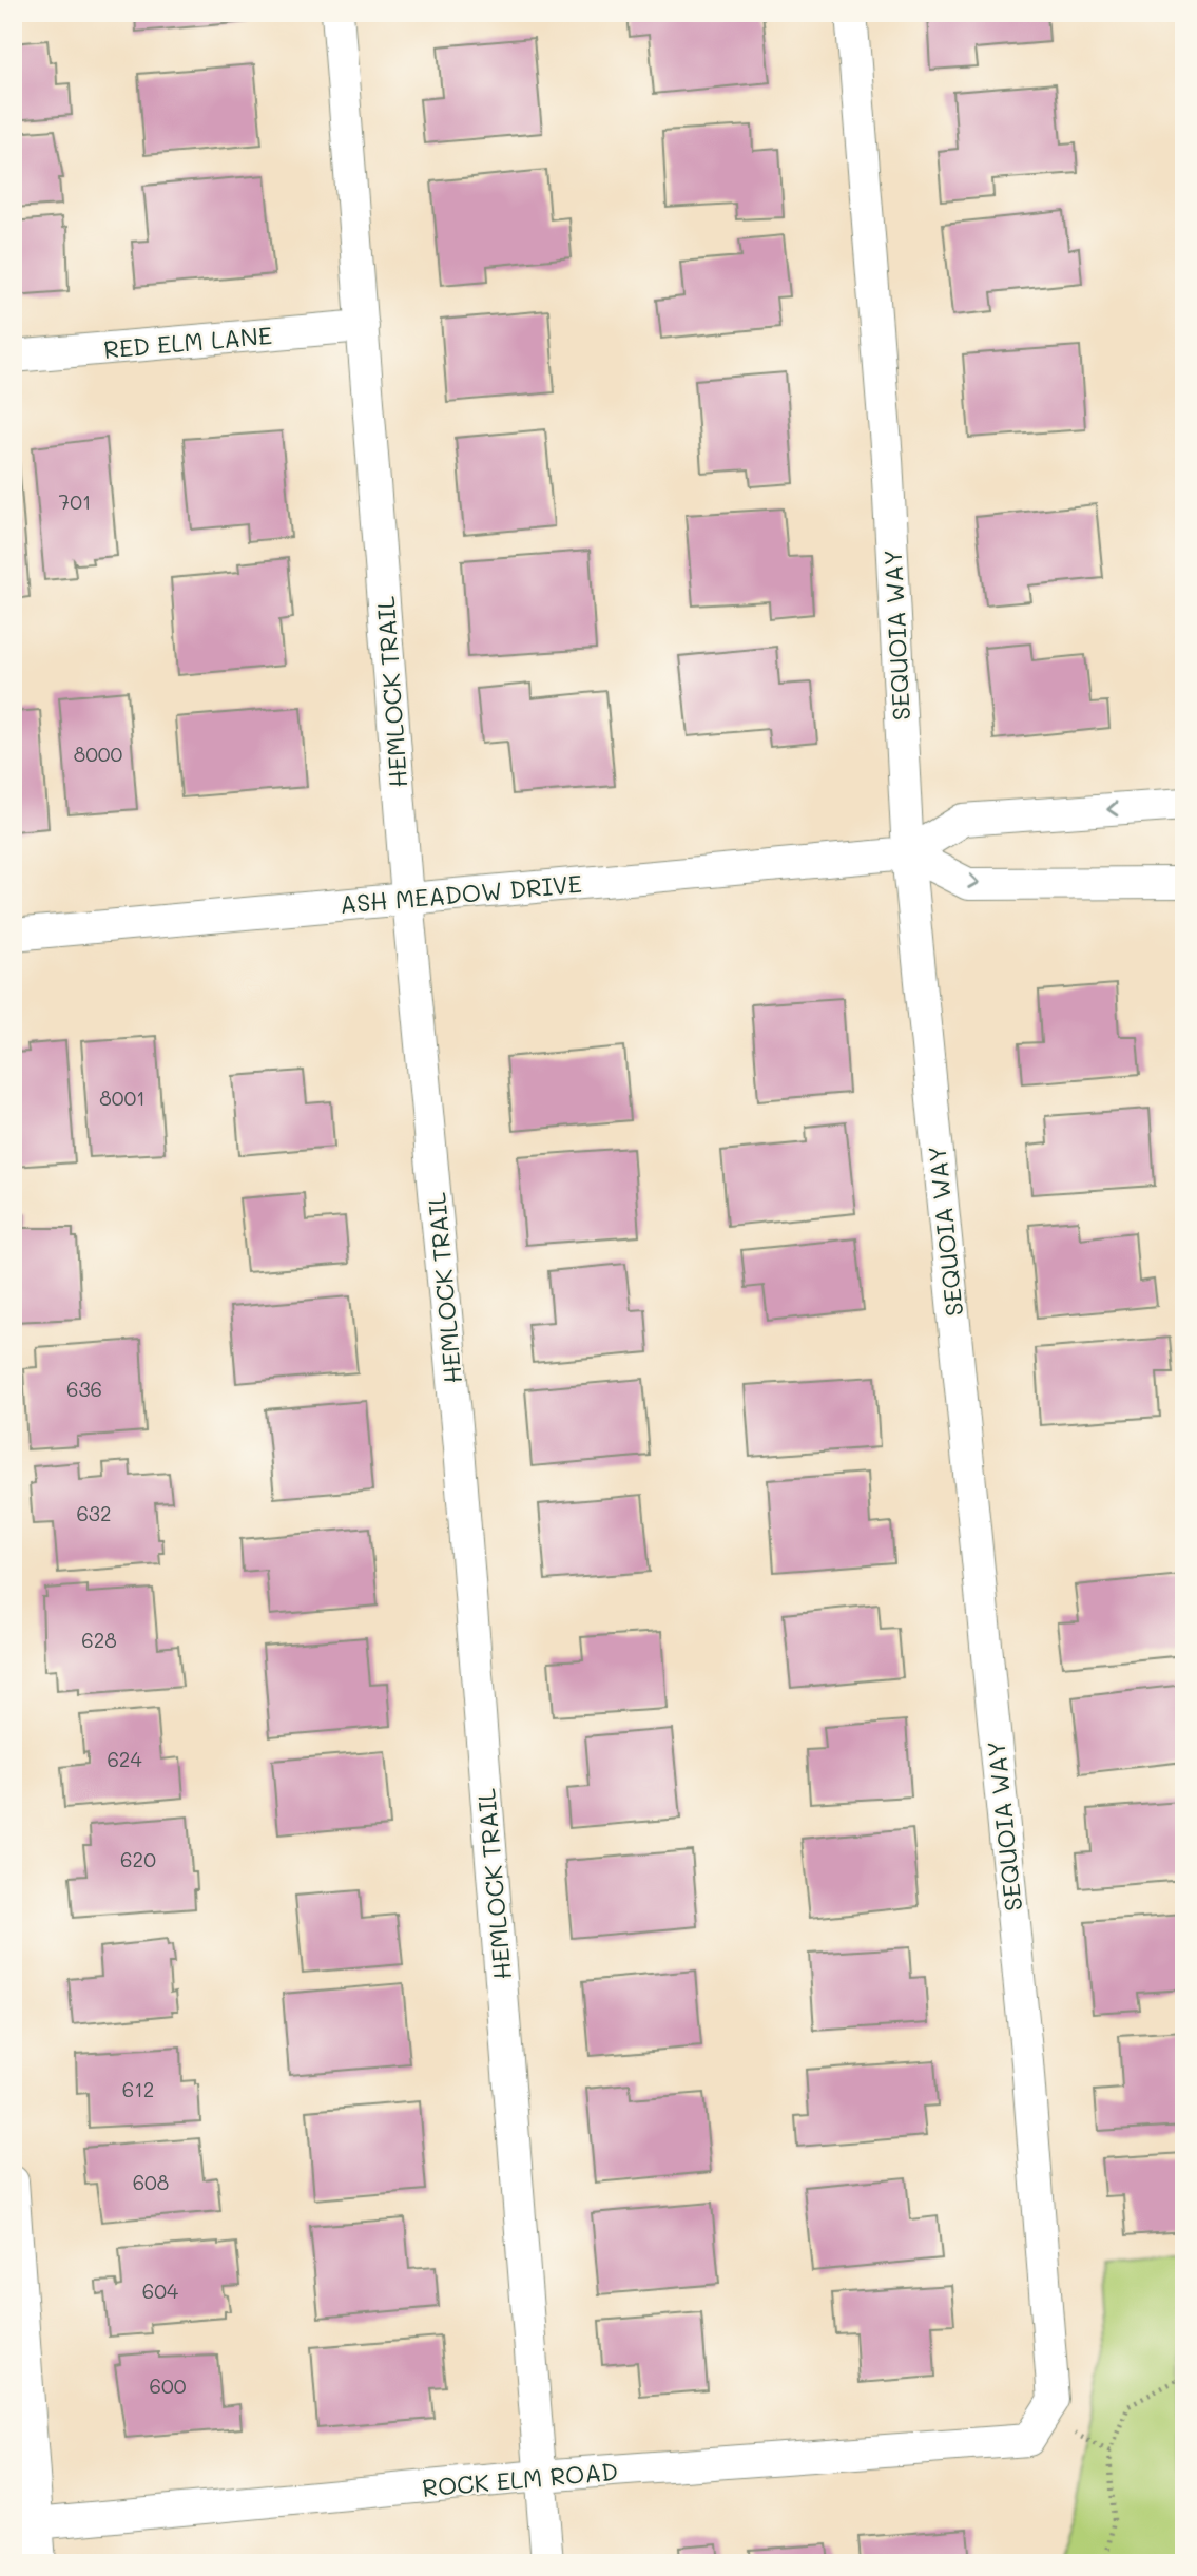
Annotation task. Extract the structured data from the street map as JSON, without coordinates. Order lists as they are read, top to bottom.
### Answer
{
  "streets": {
    "street": [
      "RED ELM LANE",
      "SEQUOIA WAY",
      "HEMLOCK TRAIL",
      "ASH MEADOW DRIVE",
      "ROCK ELM ROAD"
    ]
  },
  "crossings": [
    ["RED ELM LANE", "HEMLOCK TRAIL"],
    ["SEQUOIA WAY", "ASH MEADOW DRIVE"],
    ["SEQUOIA WAY", "ROCK ELM ROAD"],
    ["HEMLOCK TRAIL", "ASH MEADOW DRIVE"],
    ["HEMLOCK TRAIL", "ROCK ELM ROAD"]
  ],
  "house_numbers": [
    "701",
    "8000",
    "8001",
    "636",
    "632",
    "628",
    "624",
    "620",
    "612",
    "608",
    "604",
    "600"
  ]
}
